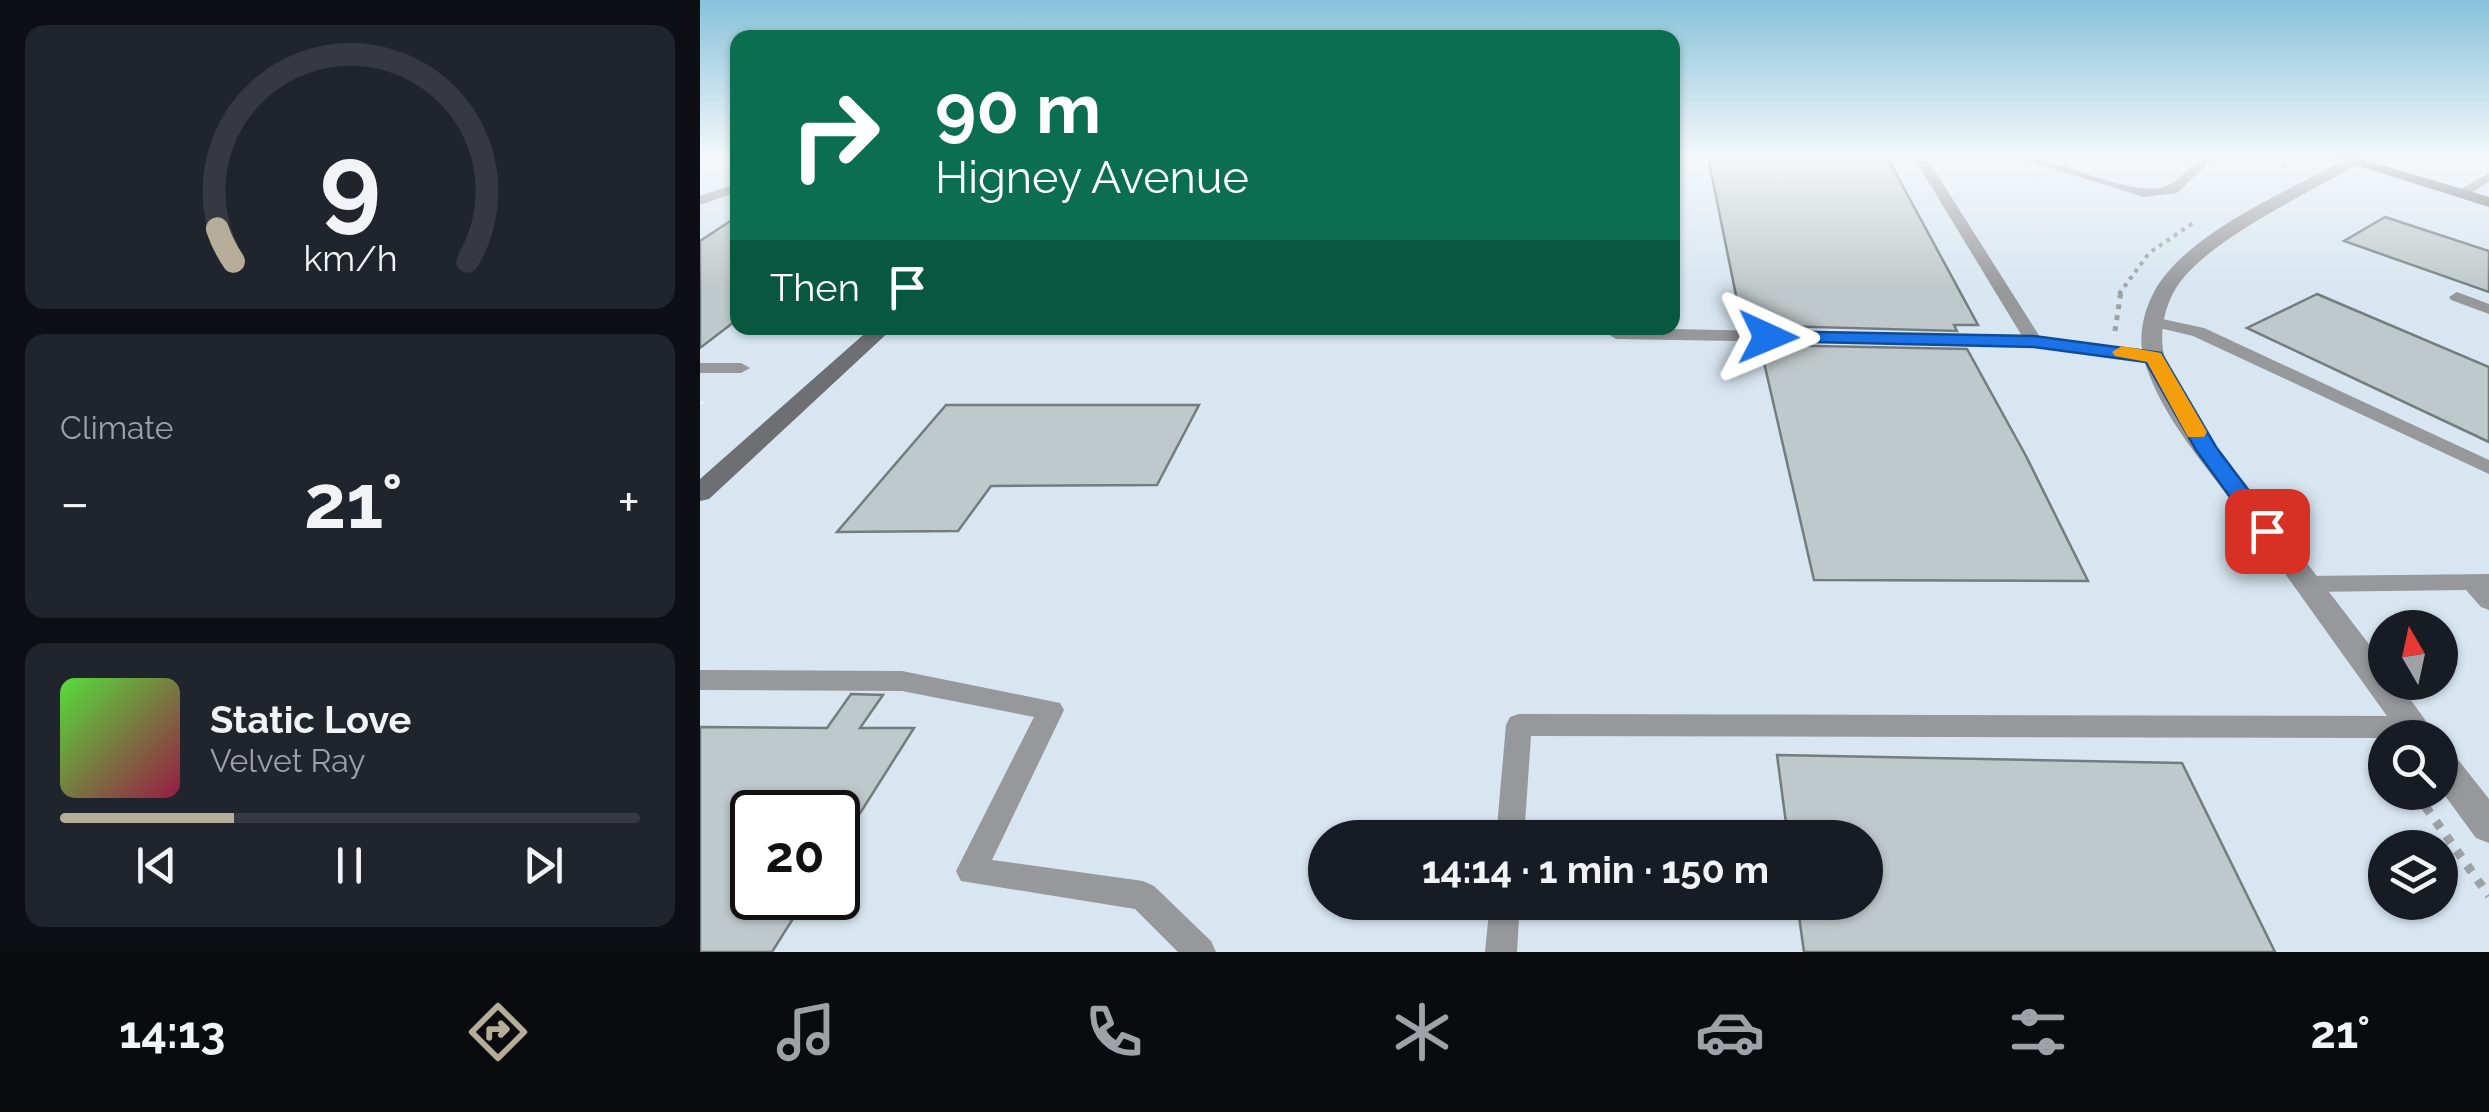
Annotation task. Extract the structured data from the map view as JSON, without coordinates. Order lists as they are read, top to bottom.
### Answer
{
  "north": "top",
  "page": {
    "turn": ["90 m", "Higney Avenue"],
    "then": "Then",
    "tile": "Climate",
    "heat": ["−", "21°", "+"],
    "song": ["Static Love", "Velvet Ray"],
    "limit": "20",
    "trip": "14:14 · 1 min · 150 m",
    "tabs": ["14:13", "21°"],
    "gauge": ["9", "km/h"]
  }
}
